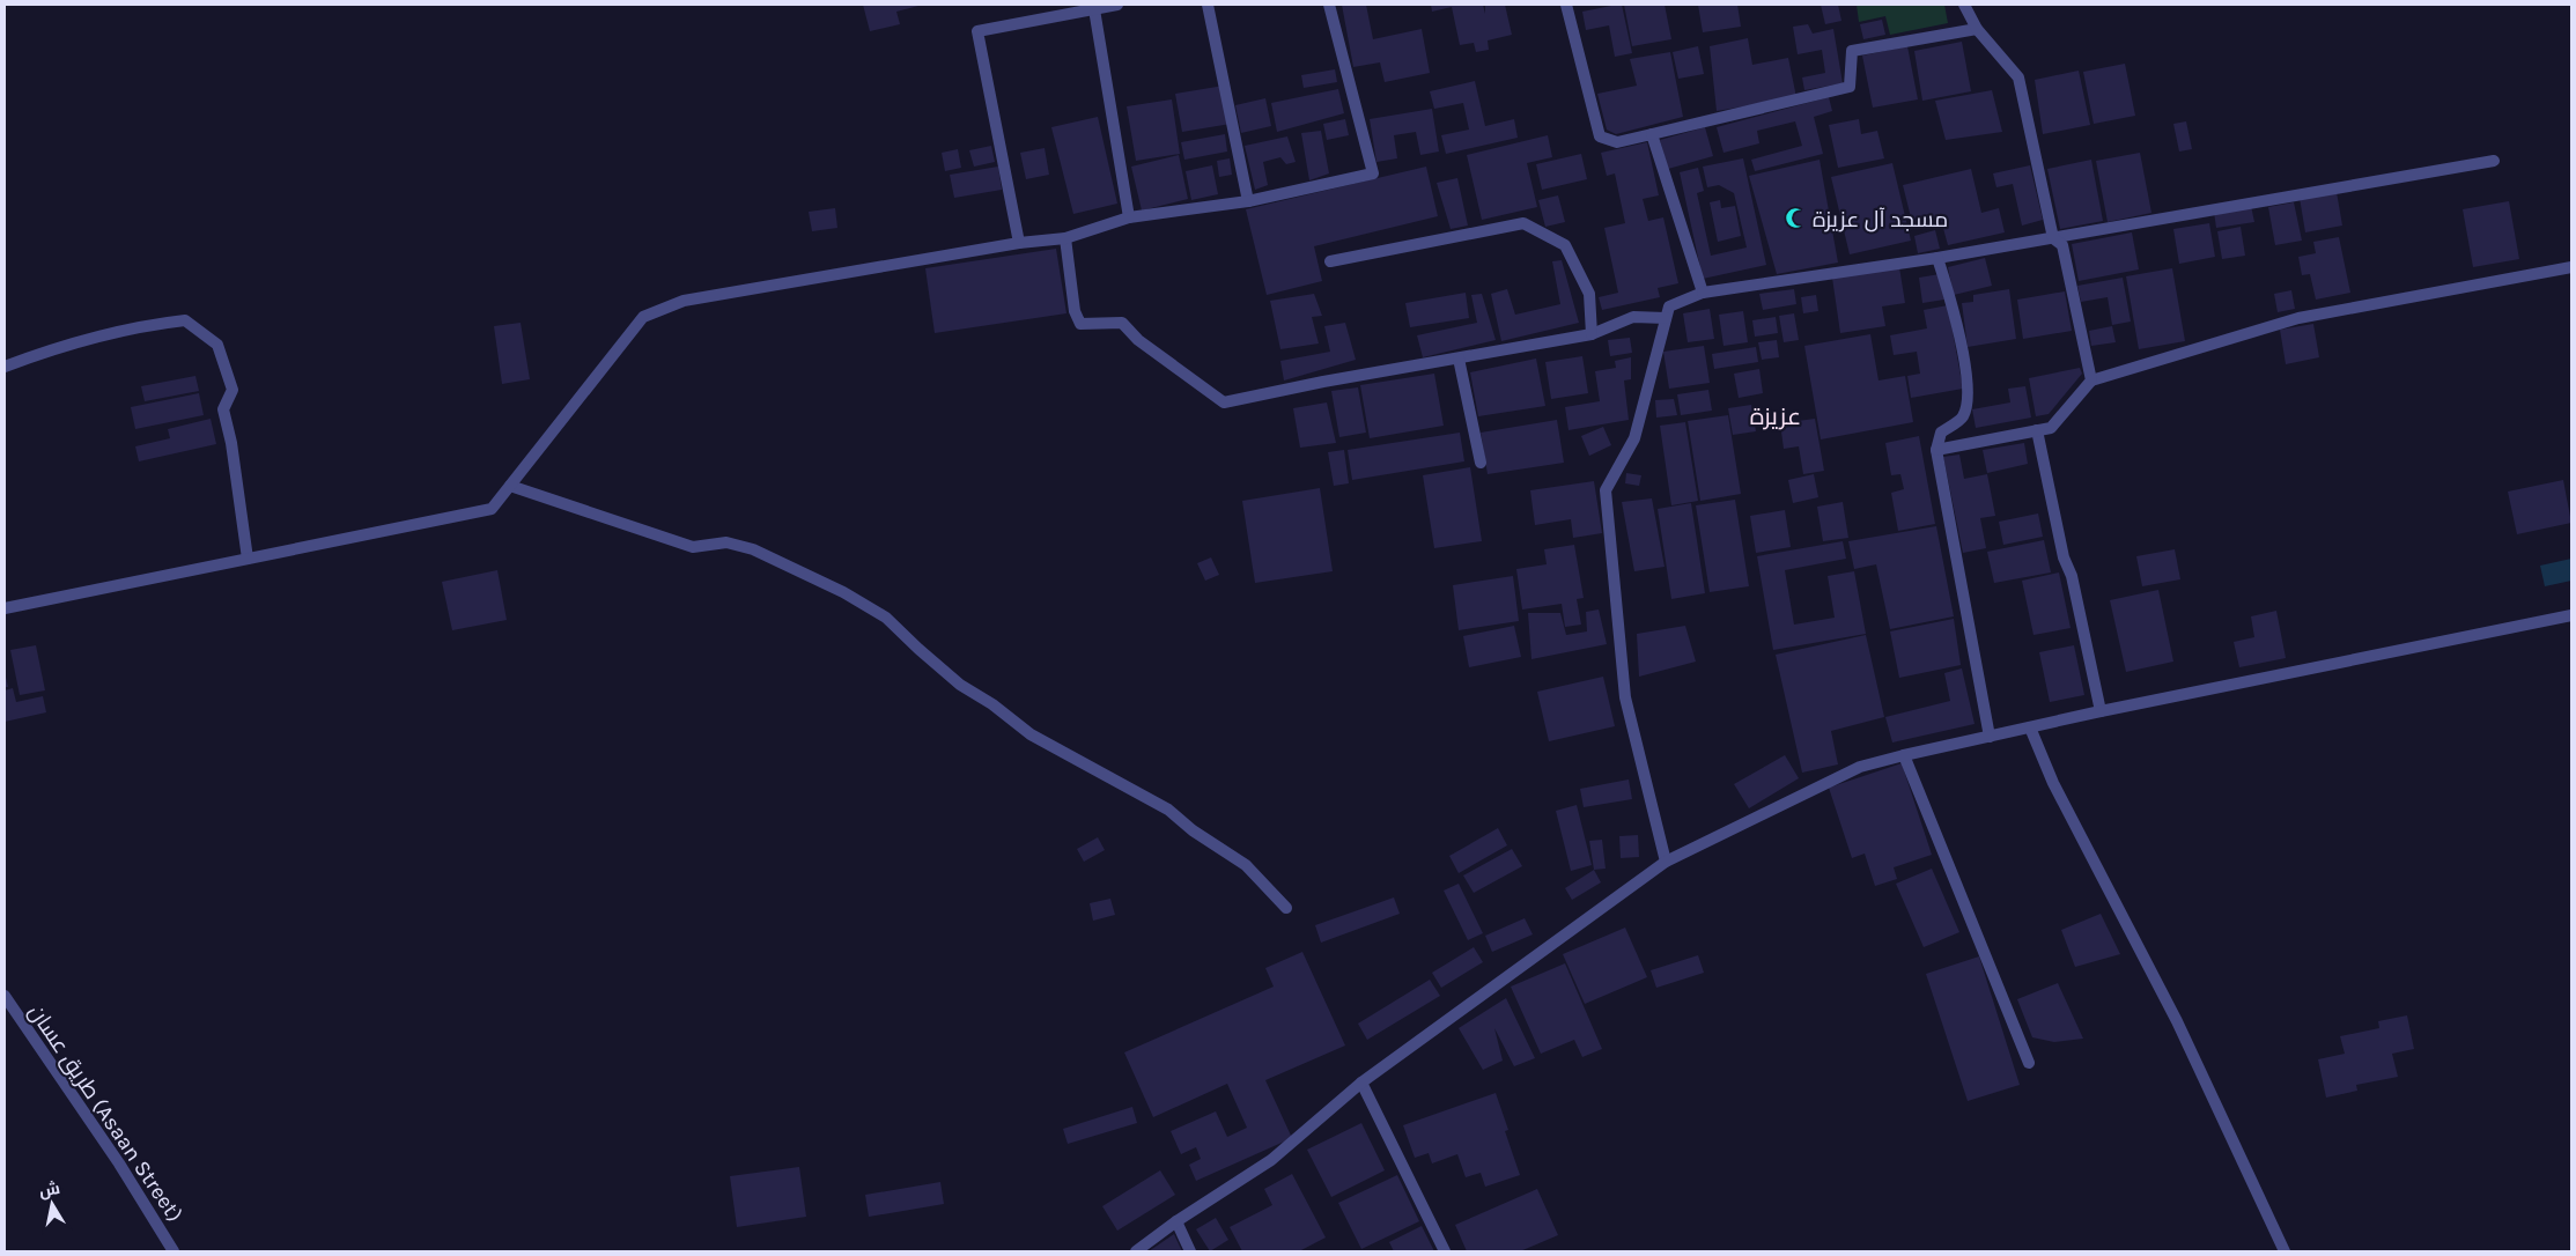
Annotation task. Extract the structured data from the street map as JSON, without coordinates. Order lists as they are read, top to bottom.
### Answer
{
  "streets": {
    "street": ["طريق عسان (Asaan Street)"]
  },
  "districts": ["عزيزة"],
  "places": {
    "mosque": ["مسجد آل عزيزة"]
  },
  "north": "top"
}
